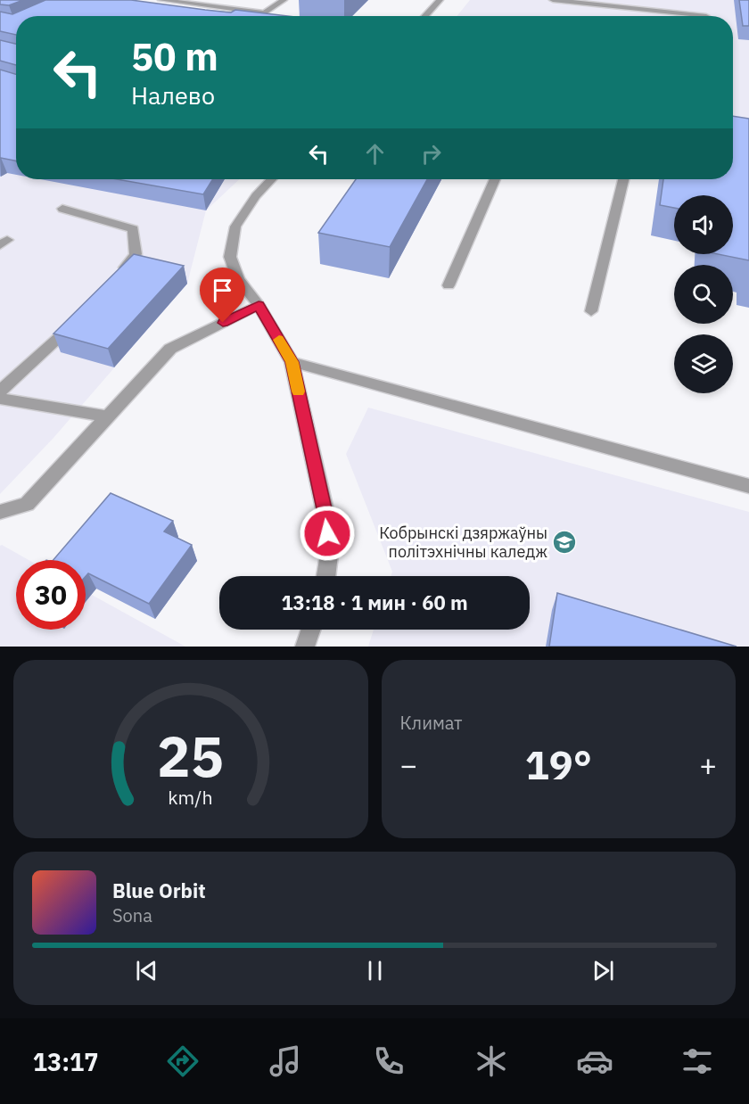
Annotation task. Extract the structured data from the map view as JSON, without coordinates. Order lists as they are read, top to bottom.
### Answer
{
  "places": {
    "school or university": ["Кобрынскі дзяржаўны політэхнічны каледж"]
  },
  "page": {
    "turn": ["50 m", "Налево"],
    "limit": "30",
    "trip": "13:18 · 1 мин · 60 m",
    "tile": "Климат",
    "heat": ["−", "19°", "+"],
    "song": ["Blue Orbit", "Sona"],
    "tabs": "13:17",
    "gauge": ["25", "km/h"]
  }
}
